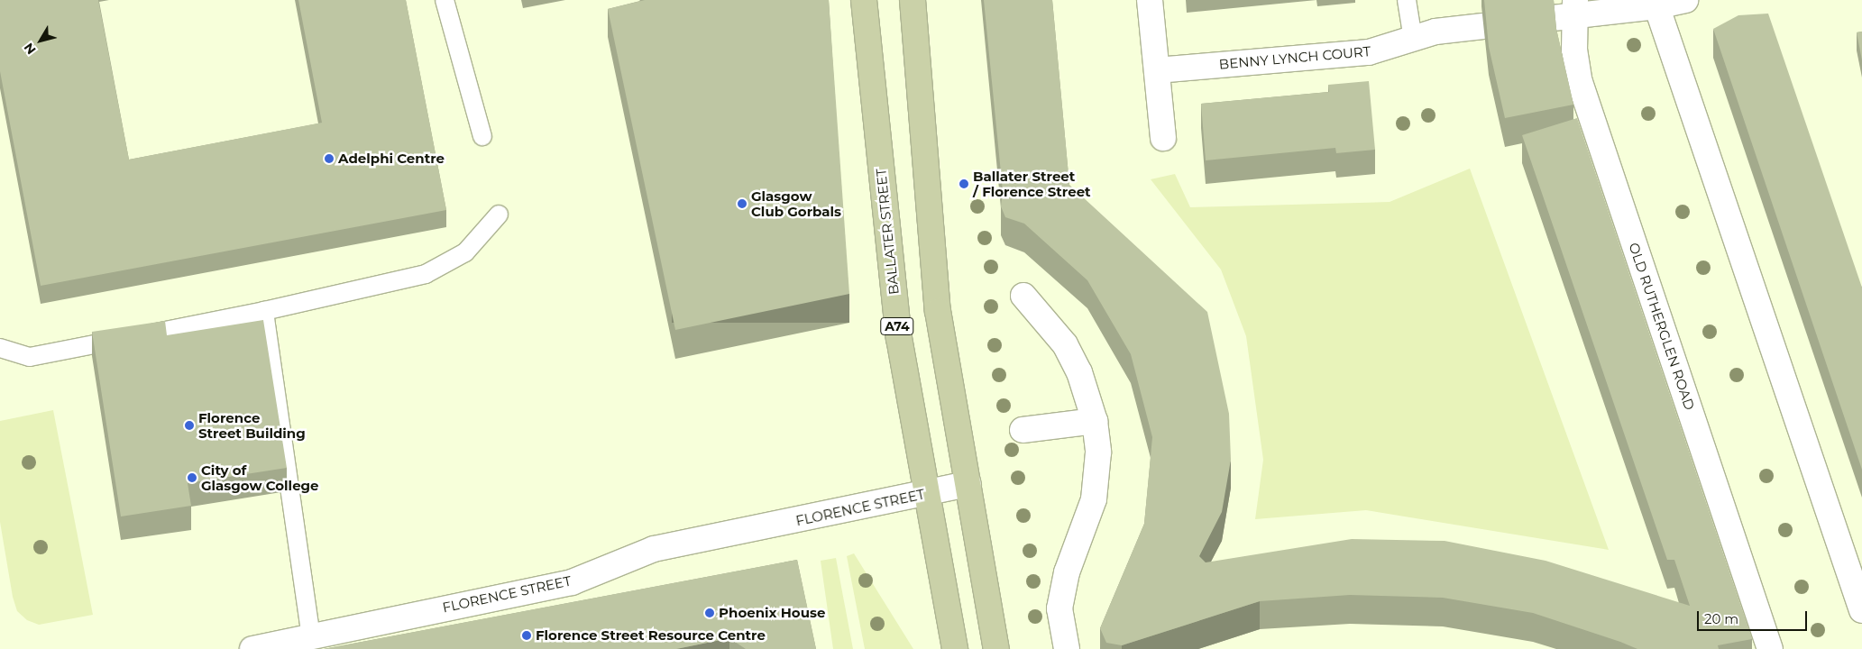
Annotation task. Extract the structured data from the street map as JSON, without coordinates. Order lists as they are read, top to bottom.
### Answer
{
  "streets": {
    "main road": ["BALLATER STREET", "A74"],
    "street": ["BENNY LYNCH COURT", "OLD RUTHERGLEN ROAD", "FLORENCE STREET"]
  },
  "crossings": [
    ["BALLATER STREET", "FLORENCE STREET"]
  ],
  "places": [
    "Adelphi Centre",
    "Ballater Street / Florence Street",
    "Glasgow Club Gorbals",
    "Florence Street Building",
    "City of Glasgow College",
    "Phoenix House",
    "Florence Street Resource Centre"
  ],
  "scale_bar": "20 m",
  "north": "bottom left"
}
